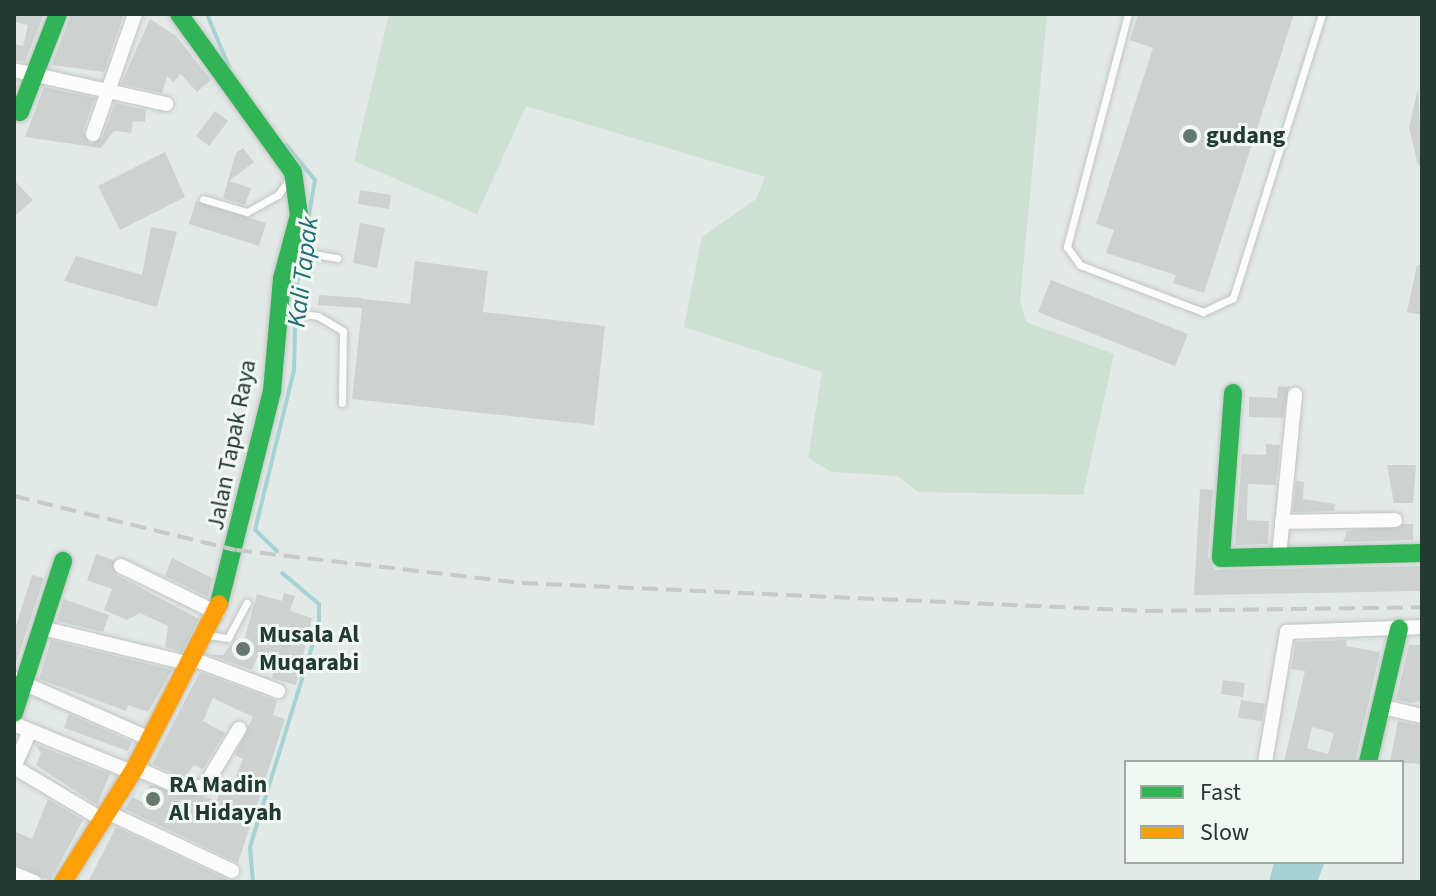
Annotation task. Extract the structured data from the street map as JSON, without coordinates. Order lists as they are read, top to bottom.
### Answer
{
  "streets": {
    "street": ["Jalan Tapak Raya"]
  },
  "water": ["Kali Tapak"],
  "places": ["gudang", "Musala Al Muqarabi", "RA Madin Al Hidayah"],
  "legend": ["Fast", "Slow"]
}
